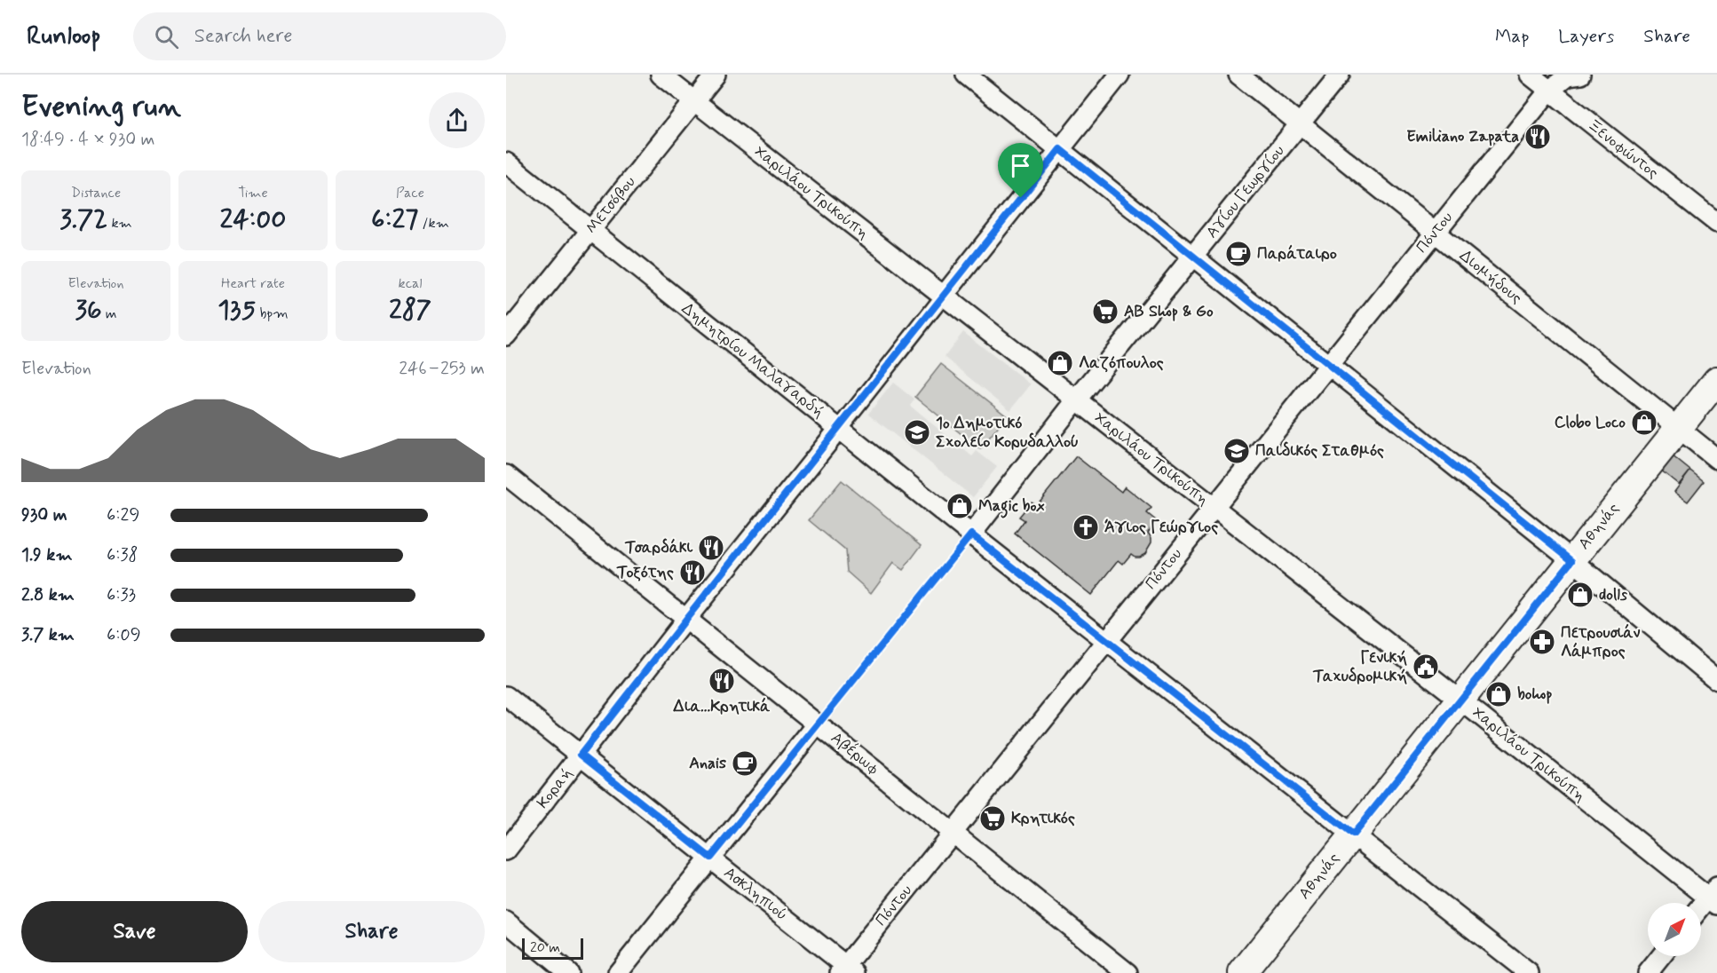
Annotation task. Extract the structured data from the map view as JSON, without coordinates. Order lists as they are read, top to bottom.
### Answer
{
  "streets": {
    "main road": ["Αθηνάς"],
    "street": [
      "Ξενοφώντος",
      "Αγίου Γεωργίου",
      "Χαριλάου Τρικούπη",
      "Μετσόβου",
      "Πόντου",
      "Διομήδους",
      "Δημητρίου Μαλαγαρδή",
      "Αβέρωφ",
      "Κοραή",
      "Ασκληπιού"
    ]
  },
  "crossings": [
    ["Ξενοφώντος", "Πόντου"],
    ["Αγίου Γεωργίου", "Χαριλάου Τρικούπη"],
    ["Αγίου Γεωργίου", "Διομήδους"],
    ["Αγίου Γεωργίου", "Δημητρίου Μαλαγαρδή"],
    ["Χαριλάου Τρικούπη", "Μετσόβου"],
    ["Χαριλάου Τρικούπη", "Πόντου"],
    ["Χαριλάου Τρικούπη", "Αθηνάς"],
    ["Χαριλάου Τρικούπη", "Κοραή"],
    ["Μετσόβου", "Δημητρίου Μαλαγαρδή"],
    ["Πόντου", "Διομήδους"],
    ["Πόντου", "Δημητρίου Μαλαγαρδή"],
    ["Πόντου", "Αβέρωφ"],
    ["Πόντου", "Ασκληπιού"],
    ["Διομήδους", "Αθηνάς"],
    ["Δημητρίου Μαλαγαρδή", "Αθηνάς"],
    ["Δημητρίου Μαλαγαρδή", "Κοραή"],
    ["Αβέρωφ", "Κοραή"],
    ["Κοραή", "Ασκληπιού"]
  ],
  "places": {
    "restaurant": [
      "Emiliano Zapata",
      "Τσαρδάκι",
      "Τοξότης",
      "Δια...Κρητικά"
    ],
    "cafe": ["Παράταιρο", "Anais"],
    "supermarket": ["ΑΒ Shop & Go", "Κρητικός"],
    "shop": [
      "Λαζόπουλος",
      "Clobo Loco",
      "Magic box",
      "dolls",
      "bohop"
    ],
    "school or university": ["1o Δημοτικό Σχολείο Κορυδαλλού", "Παιδικός Σταθμός"],
    "church": ["Άγιος Γεώργιος"],
    "pharmacy": ["Πετρουσιάν Λάμπρος"],
    "public building": ["Γενική Ταχυδρομική"]
  },
  "scale_bar": "20 m",
  "north": "top right",
  "page": {
    "header": "Runloop",
    "search": "Search here",
    "nav": ["Map", "Layers", "Share"],
    "heading": ["Evening run", "18:49 · 4 × 930 m"],
    "stats": [
      ["Distance", "3.72 km"],
      ["Time", "24:00"],
      ["Pace", "6:27 /km"],
      ["Elevation", "36 m"],
      ["Heart rate", "135 bpm"],
      ["kcal", "287"]
    ],
    "chart": ["Elevation", "246–253 m"],
    "list": [
      {
        "name": "930 m",
        "note": "6:29"
      },
      {
        "name": "1.9 km",
        "note": "6:38"
      },
      {
        "name": "2.8 km",
        "note": "6:33"
      },
      {
        "name": "3.7 km",
        "note": "6:09"
      }
    ],
    "buttons": ["Save", "Share"],
    "scale": "20 m"
  }
}
